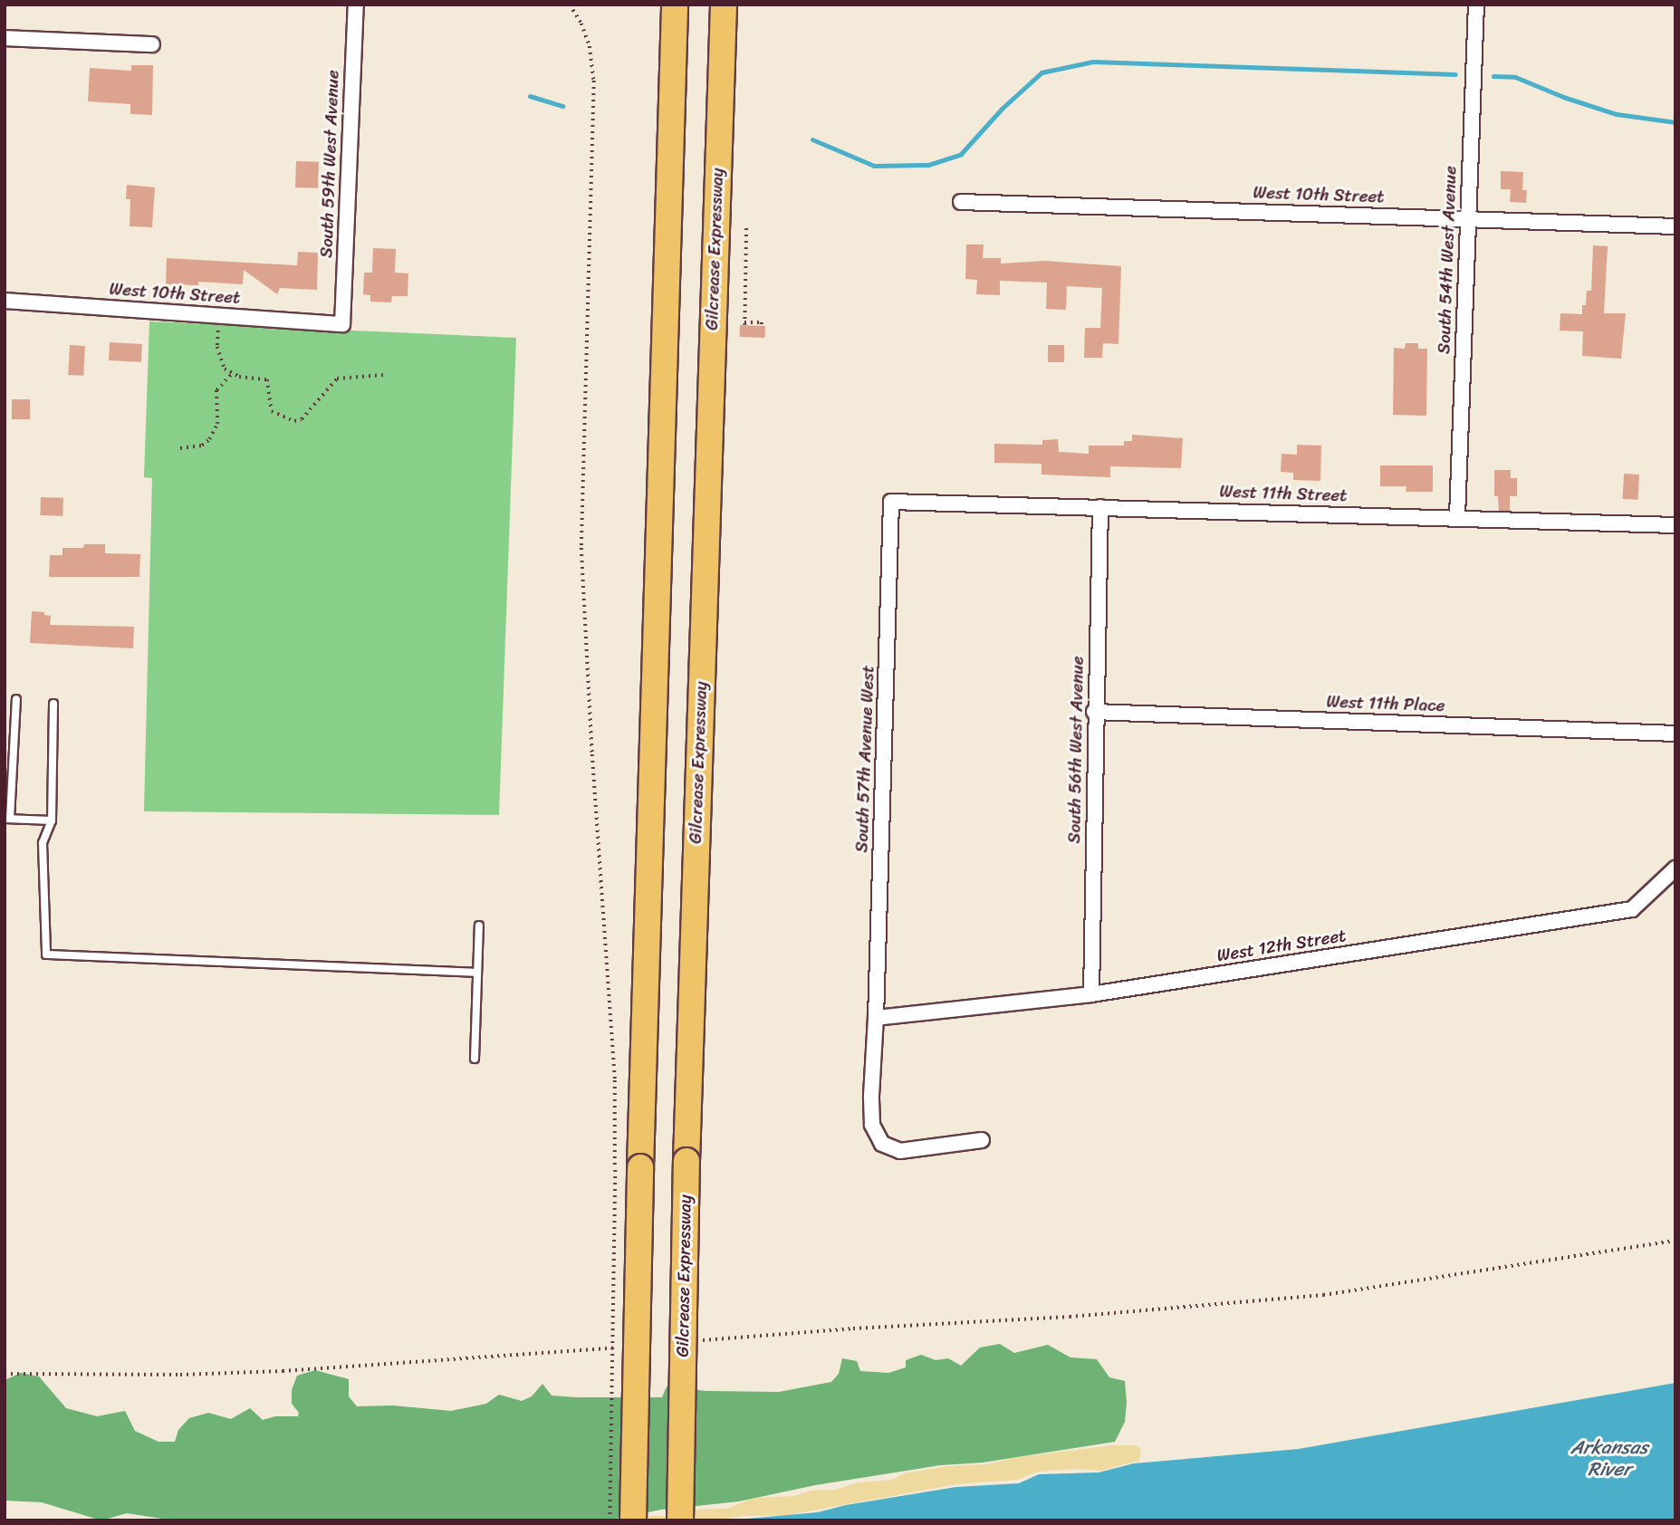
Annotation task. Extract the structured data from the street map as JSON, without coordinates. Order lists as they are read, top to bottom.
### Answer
{
  "streets": {
    "highway": ["Gilcrease Expressway"],
    "street": [
      "South 59th West Avenue",
      "West 10th Street",
      "South 54th West Avenue",
      "West 11th Street",
      "West 11th Place",
      "South 56th West Avenue",
      "South 57th Avenue West",
      "West 12th Street"
    ]
  },
  "crossings": [
    ["South 59th West Avenue", "West 10th Street"],
    ["West 10th Street", "South 54th West Avenue"],
    ["South 54th West Avenue", "West 11th Street"],
    ["West 11th Street", "South 56th West Avenue"],
    ["West 11th Street", "South 57th Avenue West"],
    ["West 11th Place", "South 56th West Avenue"],
    ["South 56th West Avenue", "West 12th Street"],
    ["South 57th Avenue West", "West 12th Street"]
  ],
  "water": ["Arkansas River"]
}
